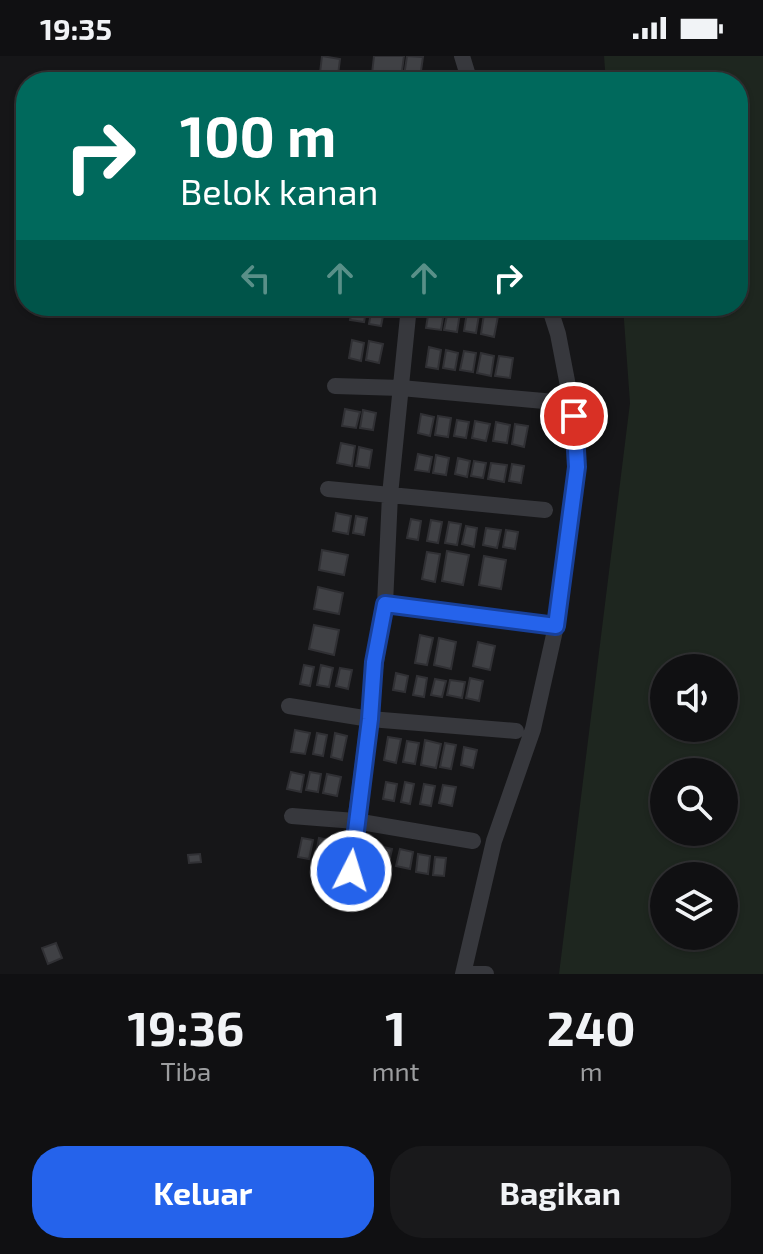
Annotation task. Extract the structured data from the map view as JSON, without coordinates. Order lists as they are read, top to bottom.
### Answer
{
  "page": {
    "status": "19:35",
    "turn": ["100 m", "Belok kanan"],
    "eta": [
      "19:36",
      "Tiba",
      "1",
      "mnt",
      "240",
      "m"
    ],
    "buttons": ["Keluar", "Bagikan"]
  }
}
